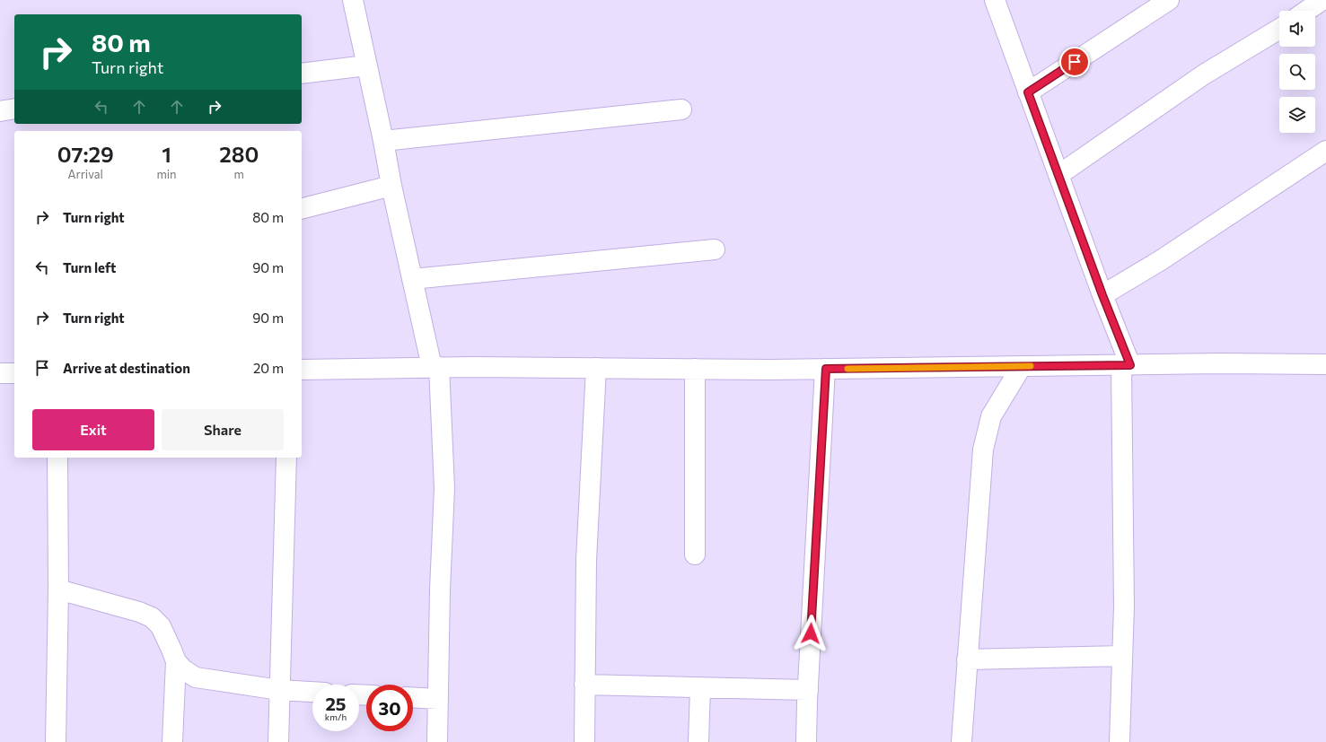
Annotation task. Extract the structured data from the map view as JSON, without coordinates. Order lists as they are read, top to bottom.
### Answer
{
  "page": {
    "turn": ["80 m", "Turn right"],
    "eta": [
      "07:29",
      "Arrival",
      "1",
      "min",
      "280",
      "m"
    ],
    "list": [
      {
        "name": "Turn right",
        "value": "80 m"
      },
      {
        "name": "Turn left",
        "value": "90 m"
      },
      {
        "name": "Turn right",
        "value": "90 m"
      },
      {
        "name": "Arrive at destination",
        "value": "20 m"
      }
    ],
    "buttons": ["Exit", "Share"],
    "speed": "25 km/h",
    "limit": "30"
  }
}
